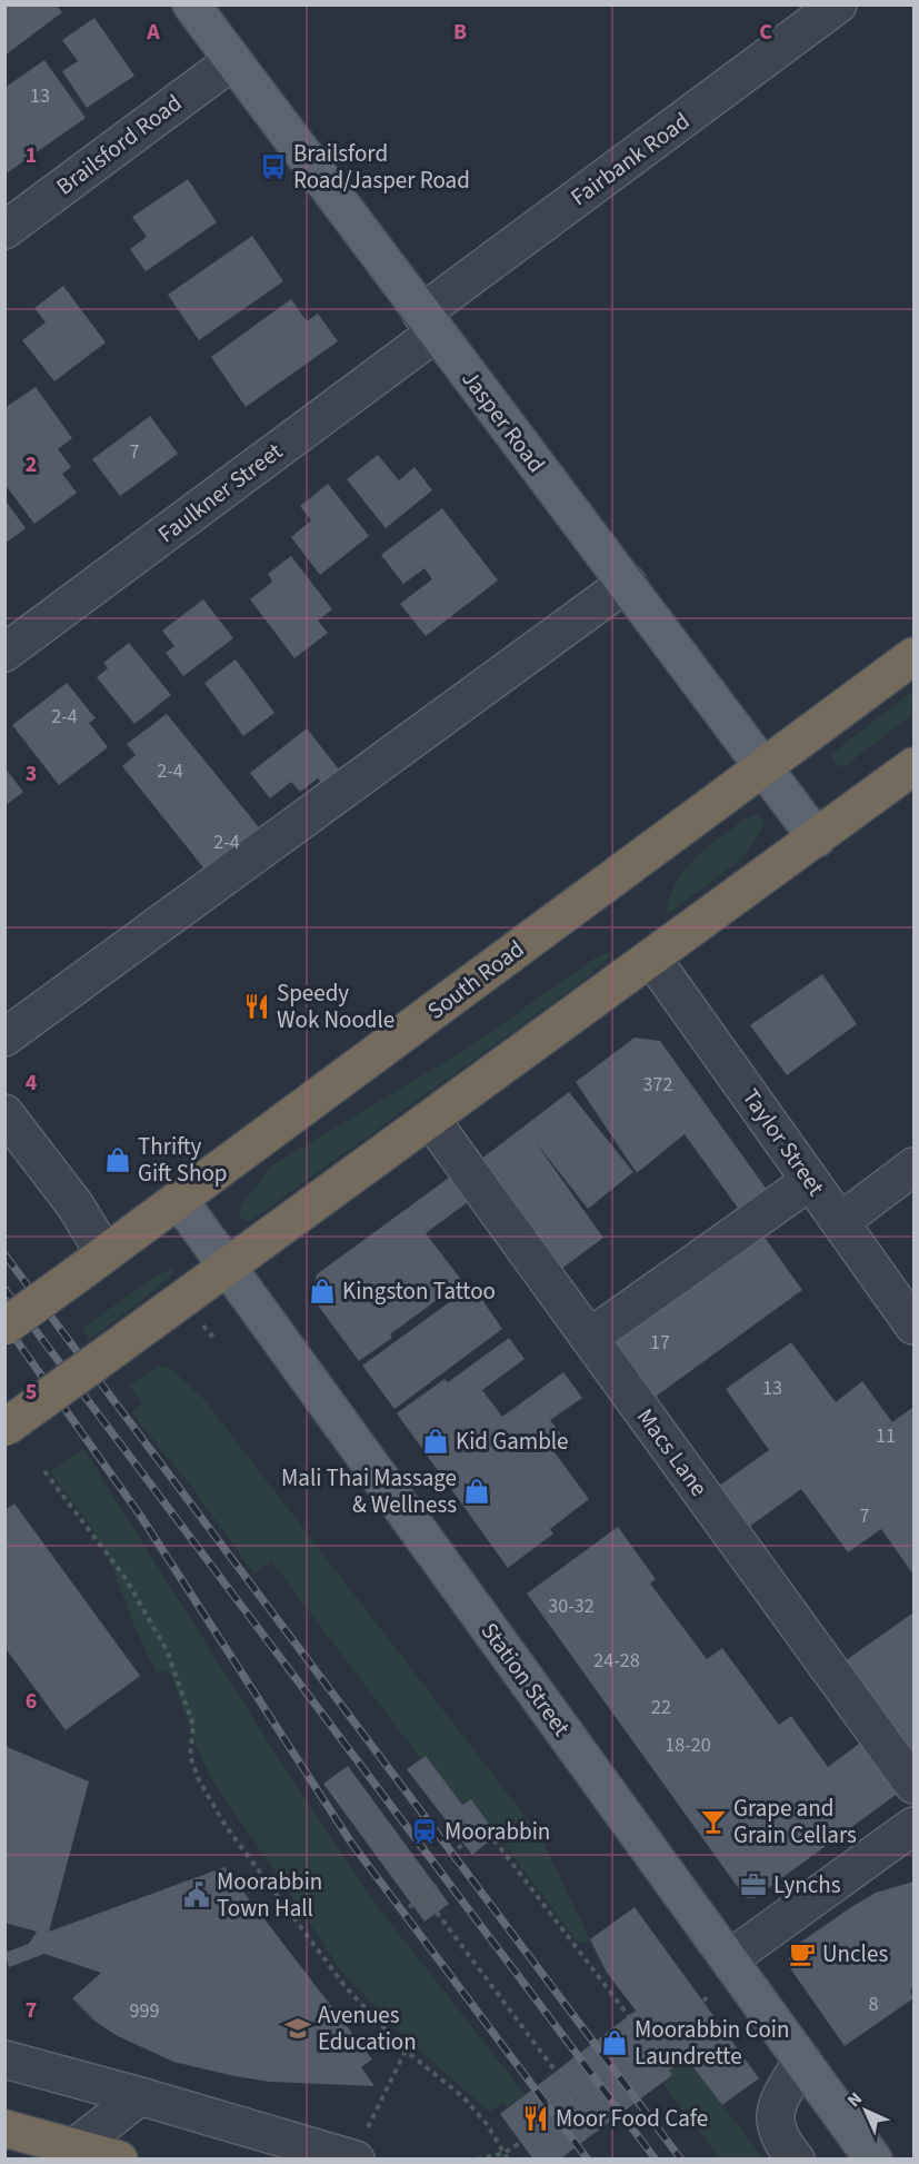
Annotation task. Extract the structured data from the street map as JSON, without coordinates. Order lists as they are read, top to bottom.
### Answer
{
  "streets": {
    "highway": ["South Road"],
    "main road": ["Jasper Road", "Station Street"],
    "street": [
      "Brailsford Road",
      "Fairbank Road",
      "Faulkner Street",
      "Taylor Street",
      "Macs Lane"
    ]
  },
  "crossings": [
    ["Brailsford Road", "Jasper Road"],
    ["Fairbank Road", "Jasper Road"],
    ["Fairbank Road", "Faulkner Street"],
    ["Jasper Road", "Faulkner Street"],
    ["Jasper Road", "South Road"],
    ["South Road", "Station Street"]
  ],
  "places": {
    "bus stop": ["Brailsford Road/Jasper Road"],
    "restaurant": ["Speedy Wok Noodle", "Moor Food Cafe"],
    "shop": [
      "Thrifty Gift Shop",
      "Kingston Tattoo",
      "Kid Gamble",
      "Mali Thai Massage & Wellness",
      "Moorabbin Coin Laundrette"
    ],
    "bar": ["Grape and Grain Cellars"],
    "station": ["Moorabbin"],
    "office": ["Lynchs"],
    "public building": ["Moorabbin Town Hall"],
    "cafe": ["Uncles"],
    "school or university": ["Avenues Education"]
  },
  "house_numbers": [
    "13",
    "7",
    "2-4",
    "2-4",
    "2-4",
    "372",
    "17",
    "13",
    "11",
    "7",
    "30-32",
    "24-28",
    "22",
    "18-20",
    "8",
    "999"
  ],
  "north": "top left",
  "grid": {
    "columns": ["A", "B", "C"],
    "rows": [
      "1",
      "2",
      "3",
      "4",
      "5",
      "6",
      "7"
    ]
  }
}
